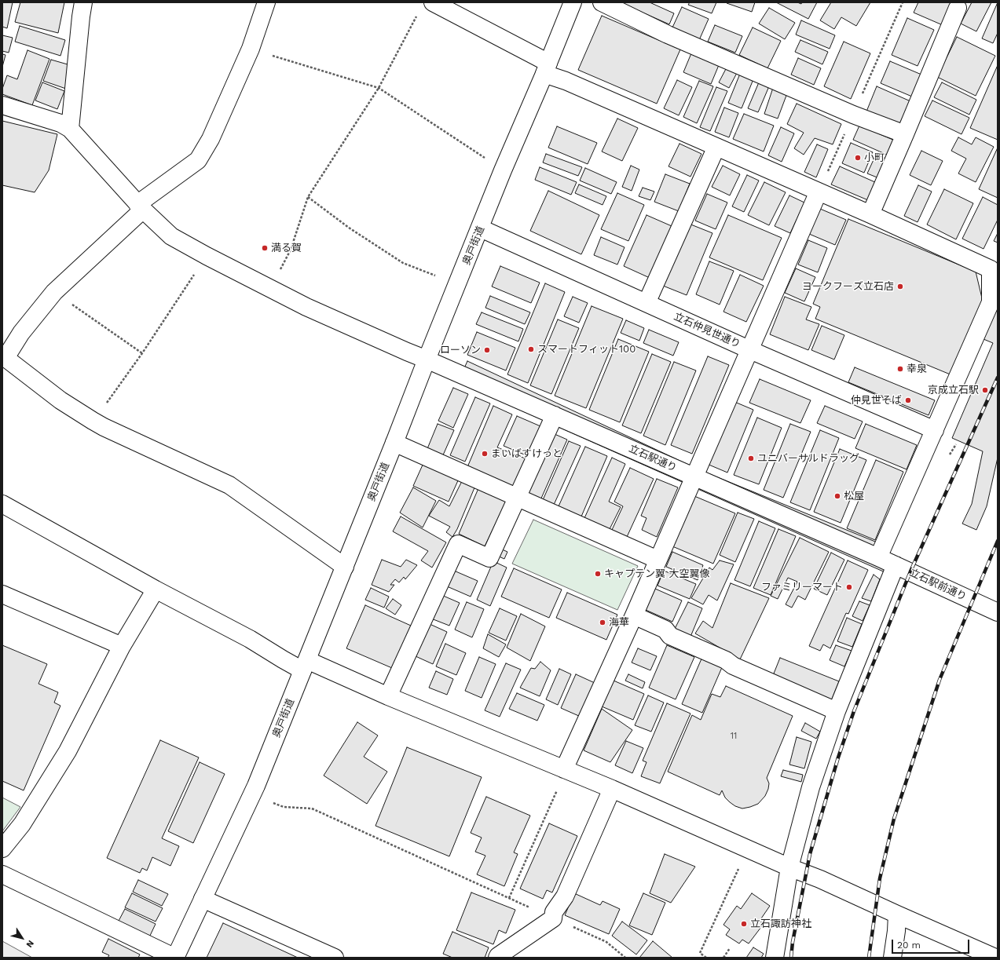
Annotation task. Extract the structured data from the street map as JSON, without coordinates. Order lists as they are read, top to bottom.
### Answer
{
  "streets": {
    "street": [
      "奥戸街道",
      "立石仲見世通り",
      "立石駅通り",
      "立石駅前通り"
    ]
  },
  "crossings": [
    ["奥戸街道", "立石仲見世通り"],
    ["奥戸街道", "立石駅通り"],
    ["立石駅通り", "立石駅前通り"]
  ],
  "places": [
    "小町",
    "満る賀",
    "ヨークフーズ立石店",
    "スマートフィット100",
    "ローソン",
    "幸泉",
    "京成立石駅",
    "仲見世そば",
    "まいばすけっと",
    "ユニバーサルドラッグ",
    "松屋",
    "キャプテン翼 大空翼像",
    "ファミリーマート",
    "海華",
    "立石諏訪神社"
  ],
  "house_numbers": ["11"],
  "scale_bar": "20 m",
  "north": "bottom right"
}
